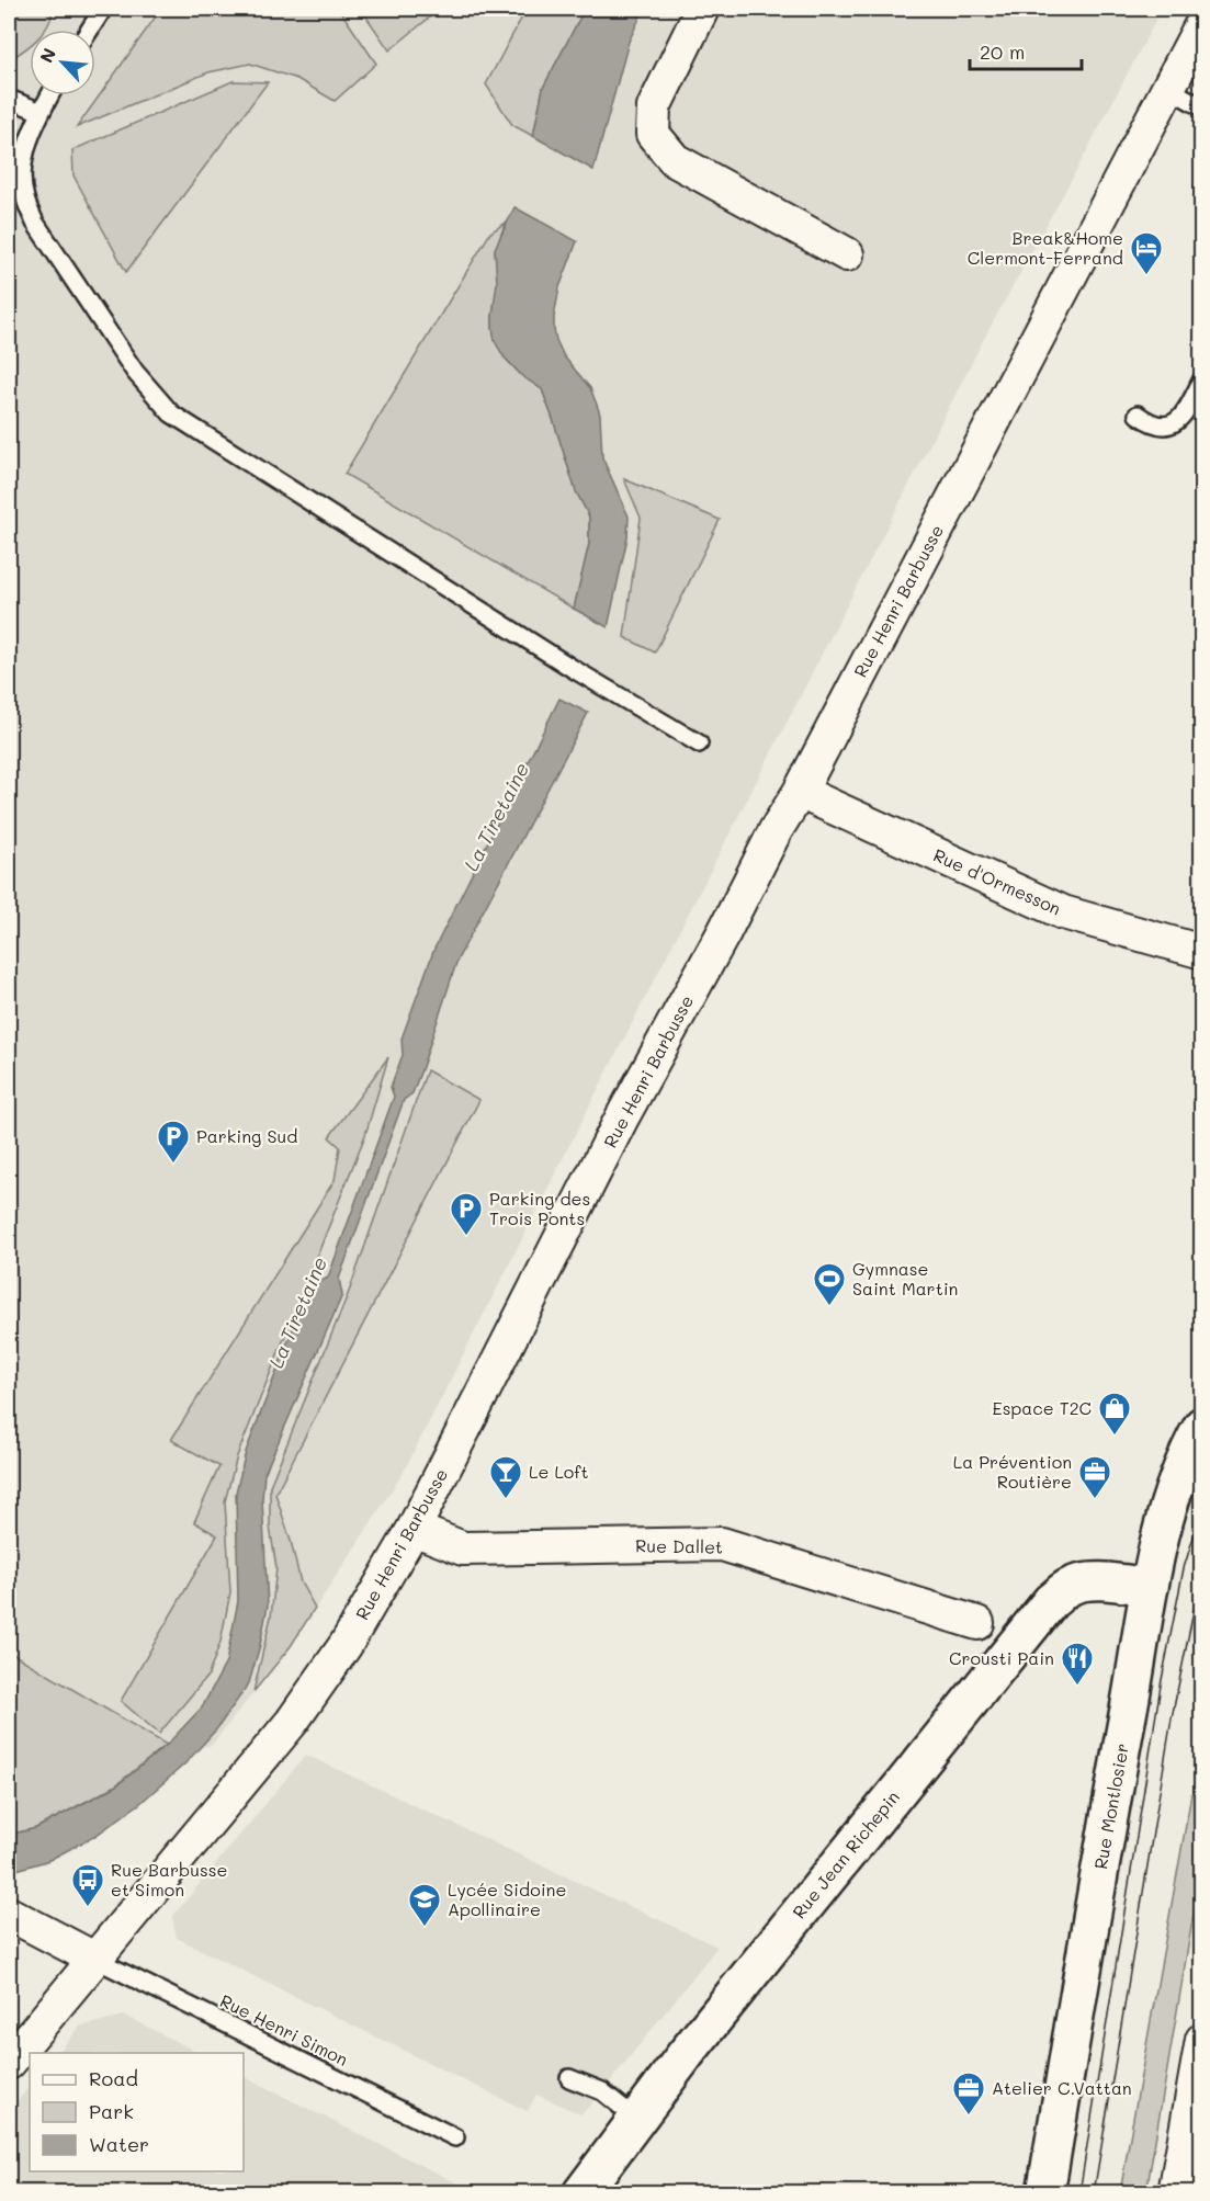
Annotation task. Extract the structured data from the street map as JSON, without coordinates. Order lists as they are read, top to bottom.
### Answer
{
  "streets": {
    "street": [
      "Rue Henri Barbusse",
      "Rue d'Ormesson",
      "Rue Dallet",
      "Rue Montlosier",
      "Rue Jean Richepin"
    ],
    "lane": ["Rue Henri Simon"]
  },
  "crossings": [
    ["Rue Henri Barbusse", "Rue d'Ormesson"],
    ["Rue Henri Barbusse", "Rue Dallet"],
    ["Rue Henri Barbusse", "Rue Henri Simon"],
    ["Rue Montlosier", "Rue Jean Richepin"]
  ],
  "water": ["La Tiretaine"],
  "places": {
    "hotel": ["Break&Home Clermont-Ferrand"],
    "parking": ["Parking Sud", "Parking des Trois Ponts"],
    "sports": ["Gymnase Saint Martin"],
    "shop": ["Espace T2C"],
    "bar": ["Le Loft"],
    "office": ["La Prévention Routière", "Atelier C.Vattan"],
    "restaurant": ["Crousti Pain"],
    "bus stop": ["Rue Barbusse et Simon"],
    "school or university": ["Lycée Sidoine Apollinaire"]
  },
  "legend": ["Road", "Park", "Water"],
  "scale_bar": "20 m",
  "north": "top left"
}
